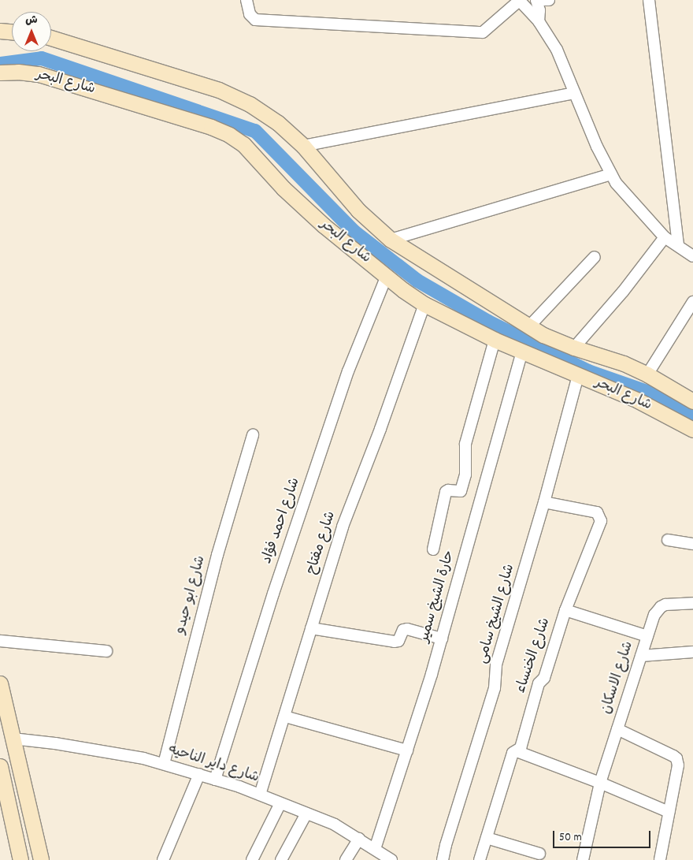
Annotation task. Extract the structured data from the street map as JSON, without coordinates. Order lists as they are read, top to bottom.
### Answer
{
  "streets": {
    "street": [
      "شارع البحر",
      "شارع احمد فؤاد",
      "شارع مفتاح",
      "شارع ابو حيدو",
      "حارة الشيخ سمير",
      "شارع الشيخ سامى",
      "شارع الخنساء",
      "شارع الاسكان",
      "شارع داير الناحيه"
    ]
  },
  "crossings": [
    ["شارع البحر", "شارع احمد فؤاد"],
    ["شارع البحر", "شارع مفتاح"],
    ["شارع البحر", "حارة الشيخ سمير"],
    ["شارع البحر", "شارع الشيخ سامى"],
    ["شارع احمد فؤاد", "شارع داير الناحيه"],
    ["شارع مفتاح", "شارع داير الناحيه"],
    ["شارع ابو حيدو", "شارع داير الناحيه"],
    ["حارة الشيخ سمير", "شارع داير الناحيه"],
    ["شارع الشيخ سامى", "شارع الخنساء"]
  ],
  "scale_bar": "50 m",
  "north": "top"
}
